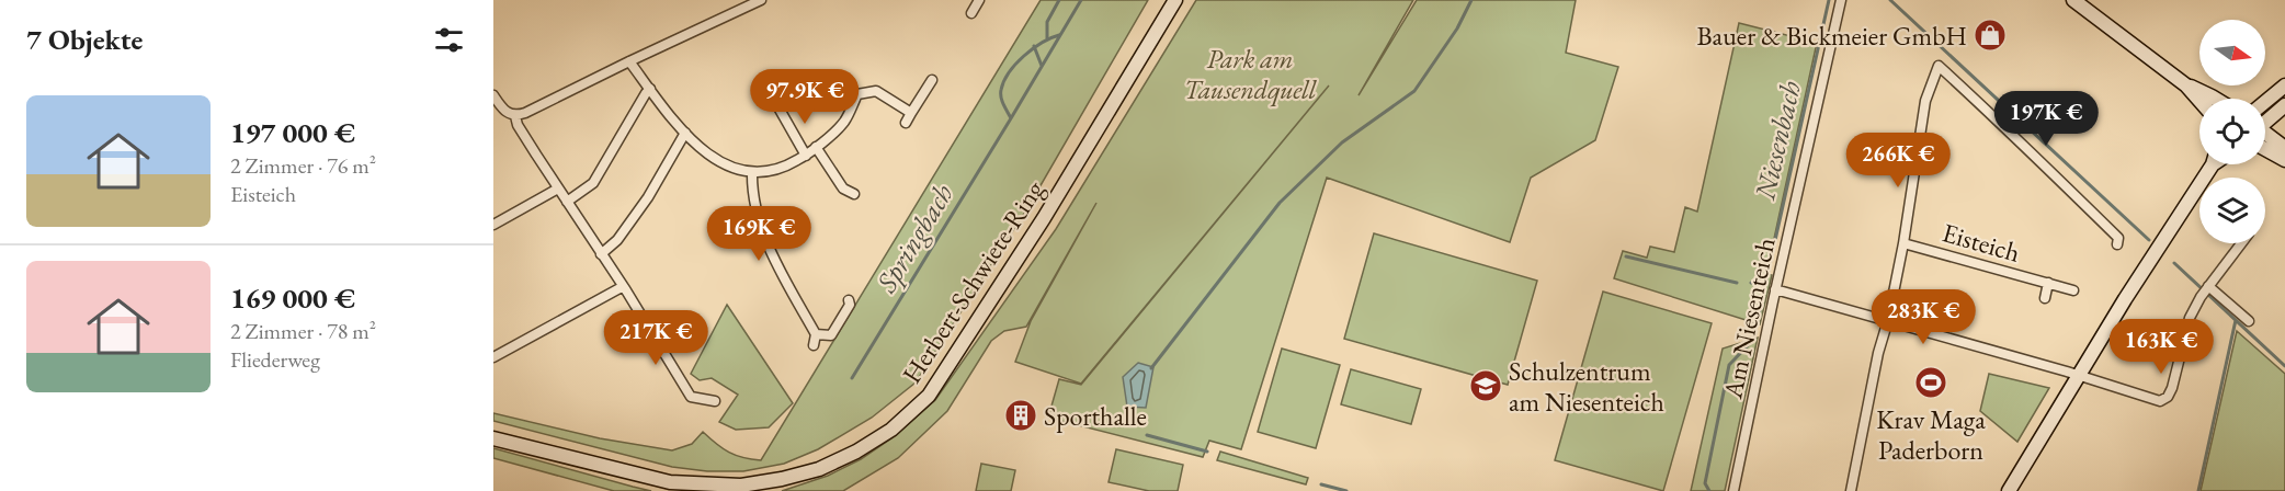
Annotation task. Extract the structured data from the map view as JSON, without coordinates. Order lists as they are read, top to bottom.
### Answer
{
  "streets": {
    "main road": ["Herbert-Schwiete-Ring"],
    "street": ["Eisteich", "Am Niesenteich"]
  },
  "water": ["Niesenbach", "Springbach"],
  "parks": ["Park am Tausendquell"],
  "places": {
    "shop": ["Bauer & Bickmeier GmbH"],
    "sports": ["Krav Maga Paderborn"],
    "school or university": ["Schulzentrum am Niesenteich"],
    "building": ["Sporthalle"]
  },
  "north": "right",
  "page": {
    "heading": "7 Objekte",
    "price": [
      "97.9K €",
      "197K €",
      "266K €",
      "169K €",
      "283K €",
      "217K €",
      "163K €"
    ],
    "list": [
      {
        "name": "197 000 €",
        "note": "2 Zimmer · 76 m² · Eisteich"
      },
      {
        "name": "169 000 €",
        "note": "2 Zimmer · 78 m² · Fliederweg"
      }
    ]
  }
}
